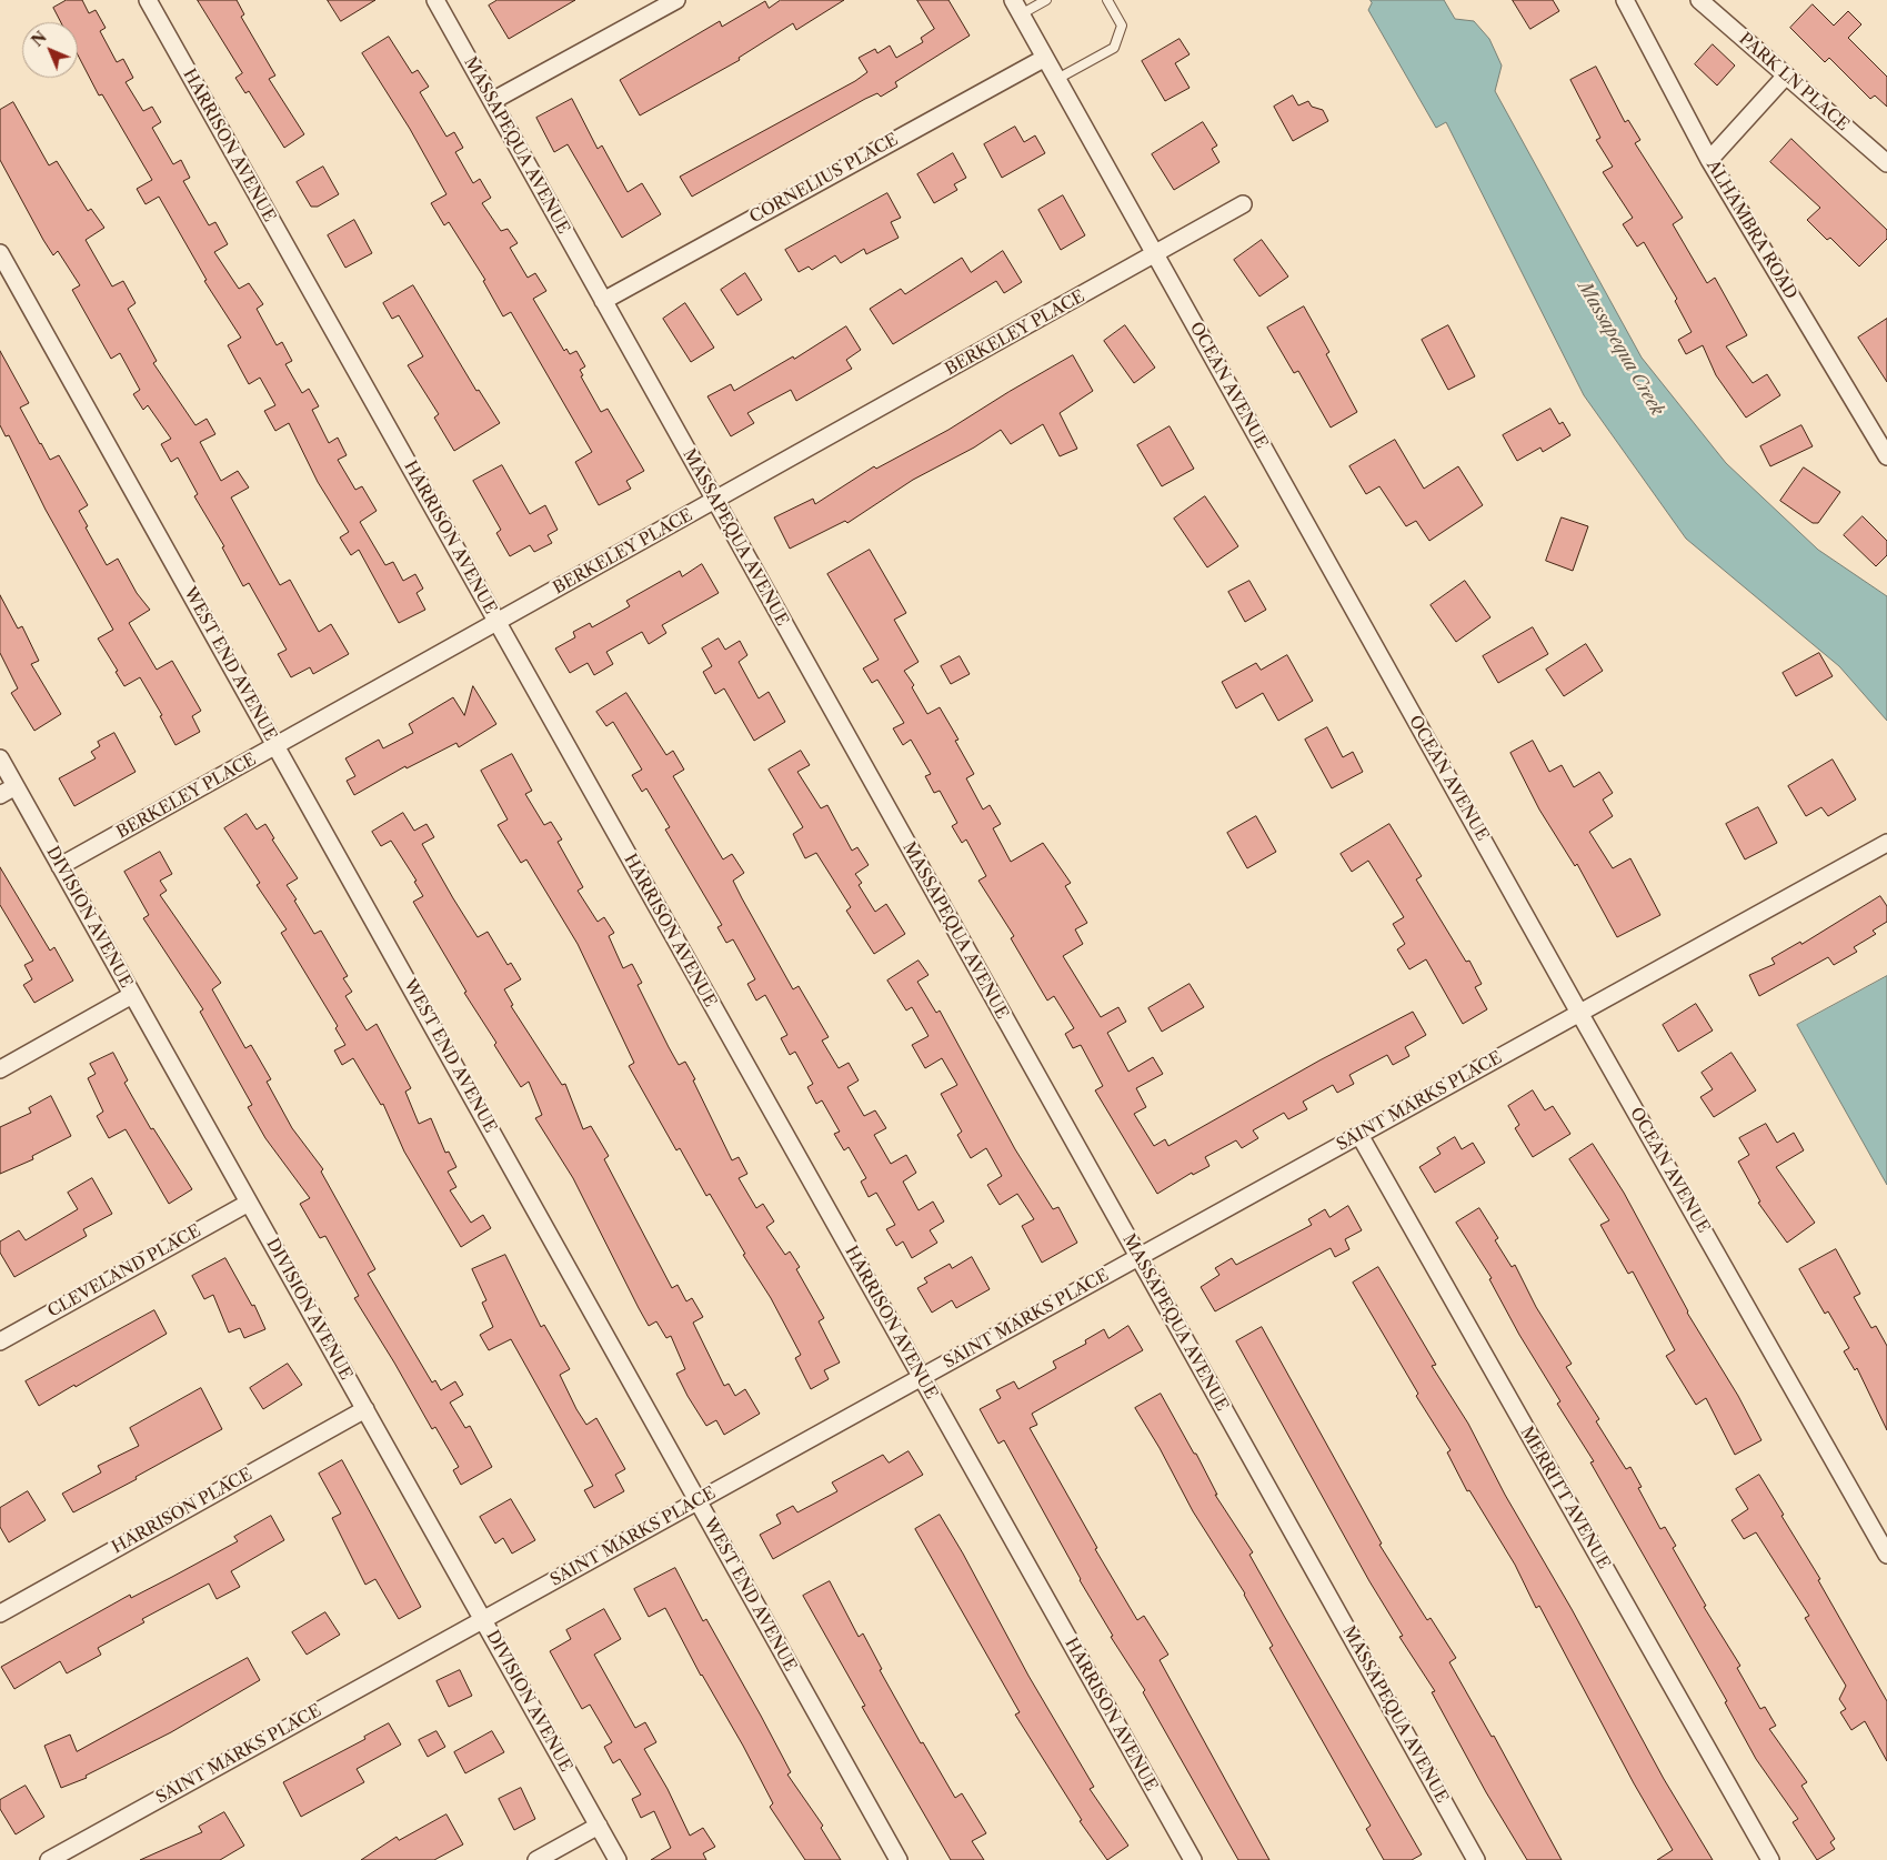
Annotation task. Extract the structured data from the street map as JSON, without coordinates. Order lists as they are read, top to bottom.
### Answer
{
  "streets": {
    "street": [
      "PARK LN PLACE",
      "HARRISON AVENUE",
      "MASSAPEQUA AVENUE",
      "CORNELIUS PLACE",
      "ALHAMBRA ROAD",
      "BERKELEY PLACE",
      "OCEAN AVENUE",
      "WEST END AVENUE",
      "DIVISION AVENUE",
      "SAINT MARKS PLACE",
      "CLEVELAND PLACE",
      "MERRITT AVENUE",
      "HARRISON PLACE"
    ]
  },
  "crossings": [
    ["HARRISON AVENUE", "BERKELEY PLACE"],
    ["HARRISON AVENUE", "SAINT MARKS PLACE"],
    ["MASSAPEQUA AVENUE", "CORNELIUS PLACE"],
    ["MASSAPEQUA AVENUE", "BERKELEY PLACE"],
    ["MASSAPEQUA AVENUE", "SAINT MARKS PLACE"],
    ["CORNELIUS PLACE", "OCEAN AVENUE"],
    ["BERKELEY PLACE", "OCEAN AVENUE"],
    ["BERKELEY PLACE", "WEST END AVENUE"],
    ["BERKELEY PLACE", "DIVISION AVENUE"],
    ["OCEAN AVENUE", "SAINT MARKS PLACE"],
    ["WEST END AVENUE", "SAINT MARKS PLACE"],
    ["DIVISION AVENUE", "SAINT MARKS PLACE"],
    ["DIVISION AVENUE", "CLEVELAND PLACE"],
    ["DIVISION AVENUE", "HARRISON PLACE"],
    ["SAINT MARKS PLACE", "MERRITT AVENUE"]
  ],
  "water": ["Massapequa Creek"],
  "north": "top left"
}
